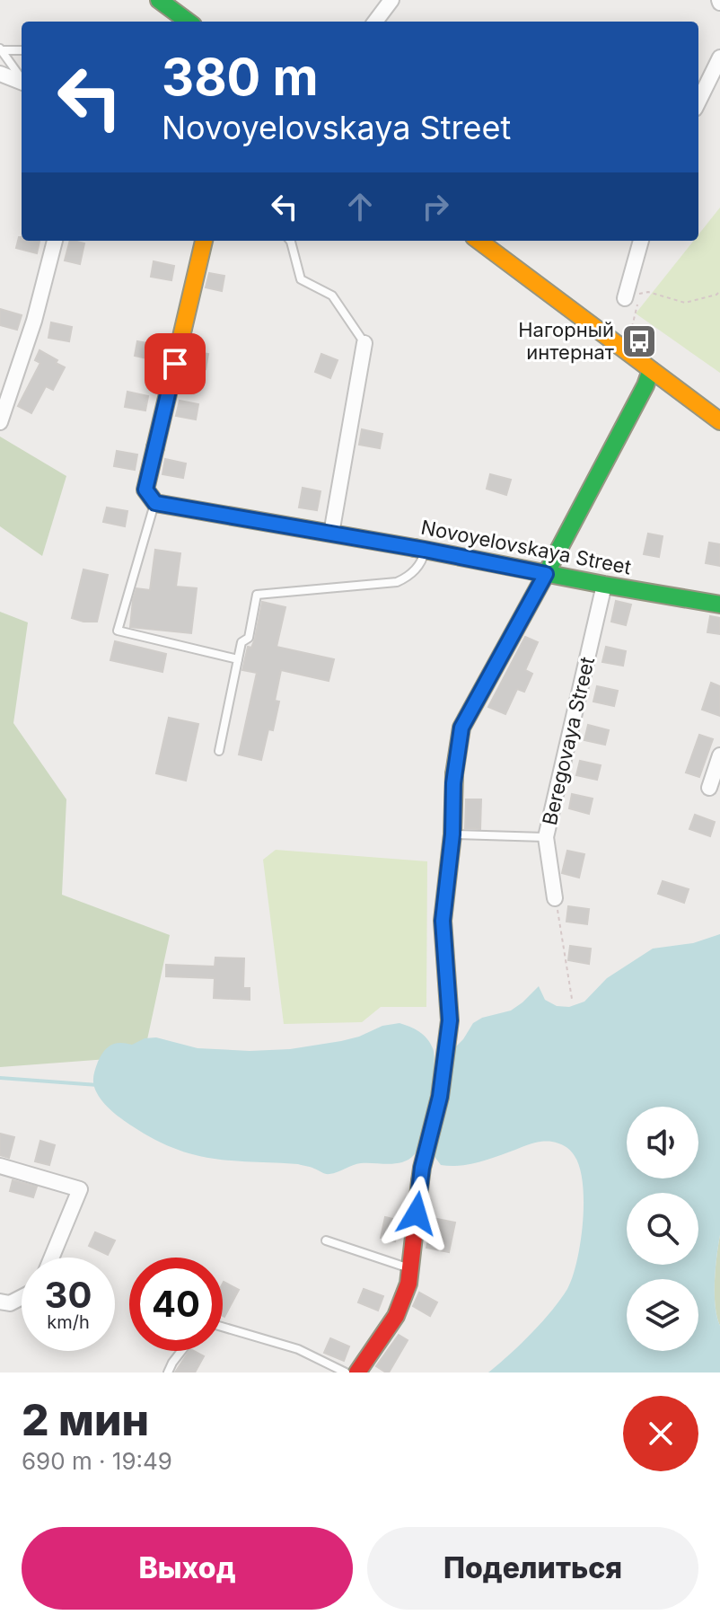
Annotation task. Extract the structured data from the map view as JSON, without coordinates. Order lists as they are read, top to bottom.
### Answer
{
  "streets": {
    "street": ["Novoyelovskaya Street", "Beregovaya Street"]
  },
  "crossings": [
    ["Novoyelovskaya Street", "Beregovaya Street"]
  ],
  "places": {
    "bus stop": ["Нагорный интернат"]
  },
  "page": {
    "turn": ["380 m", "Novoyelovskaya Street"],
    "speed": "30 km/h",
    "limit": "40",
    "heading": ["2 мин", "690 m · 19:49"],
    "buttons": ["Выход", "Поделиться"]
  }
}
